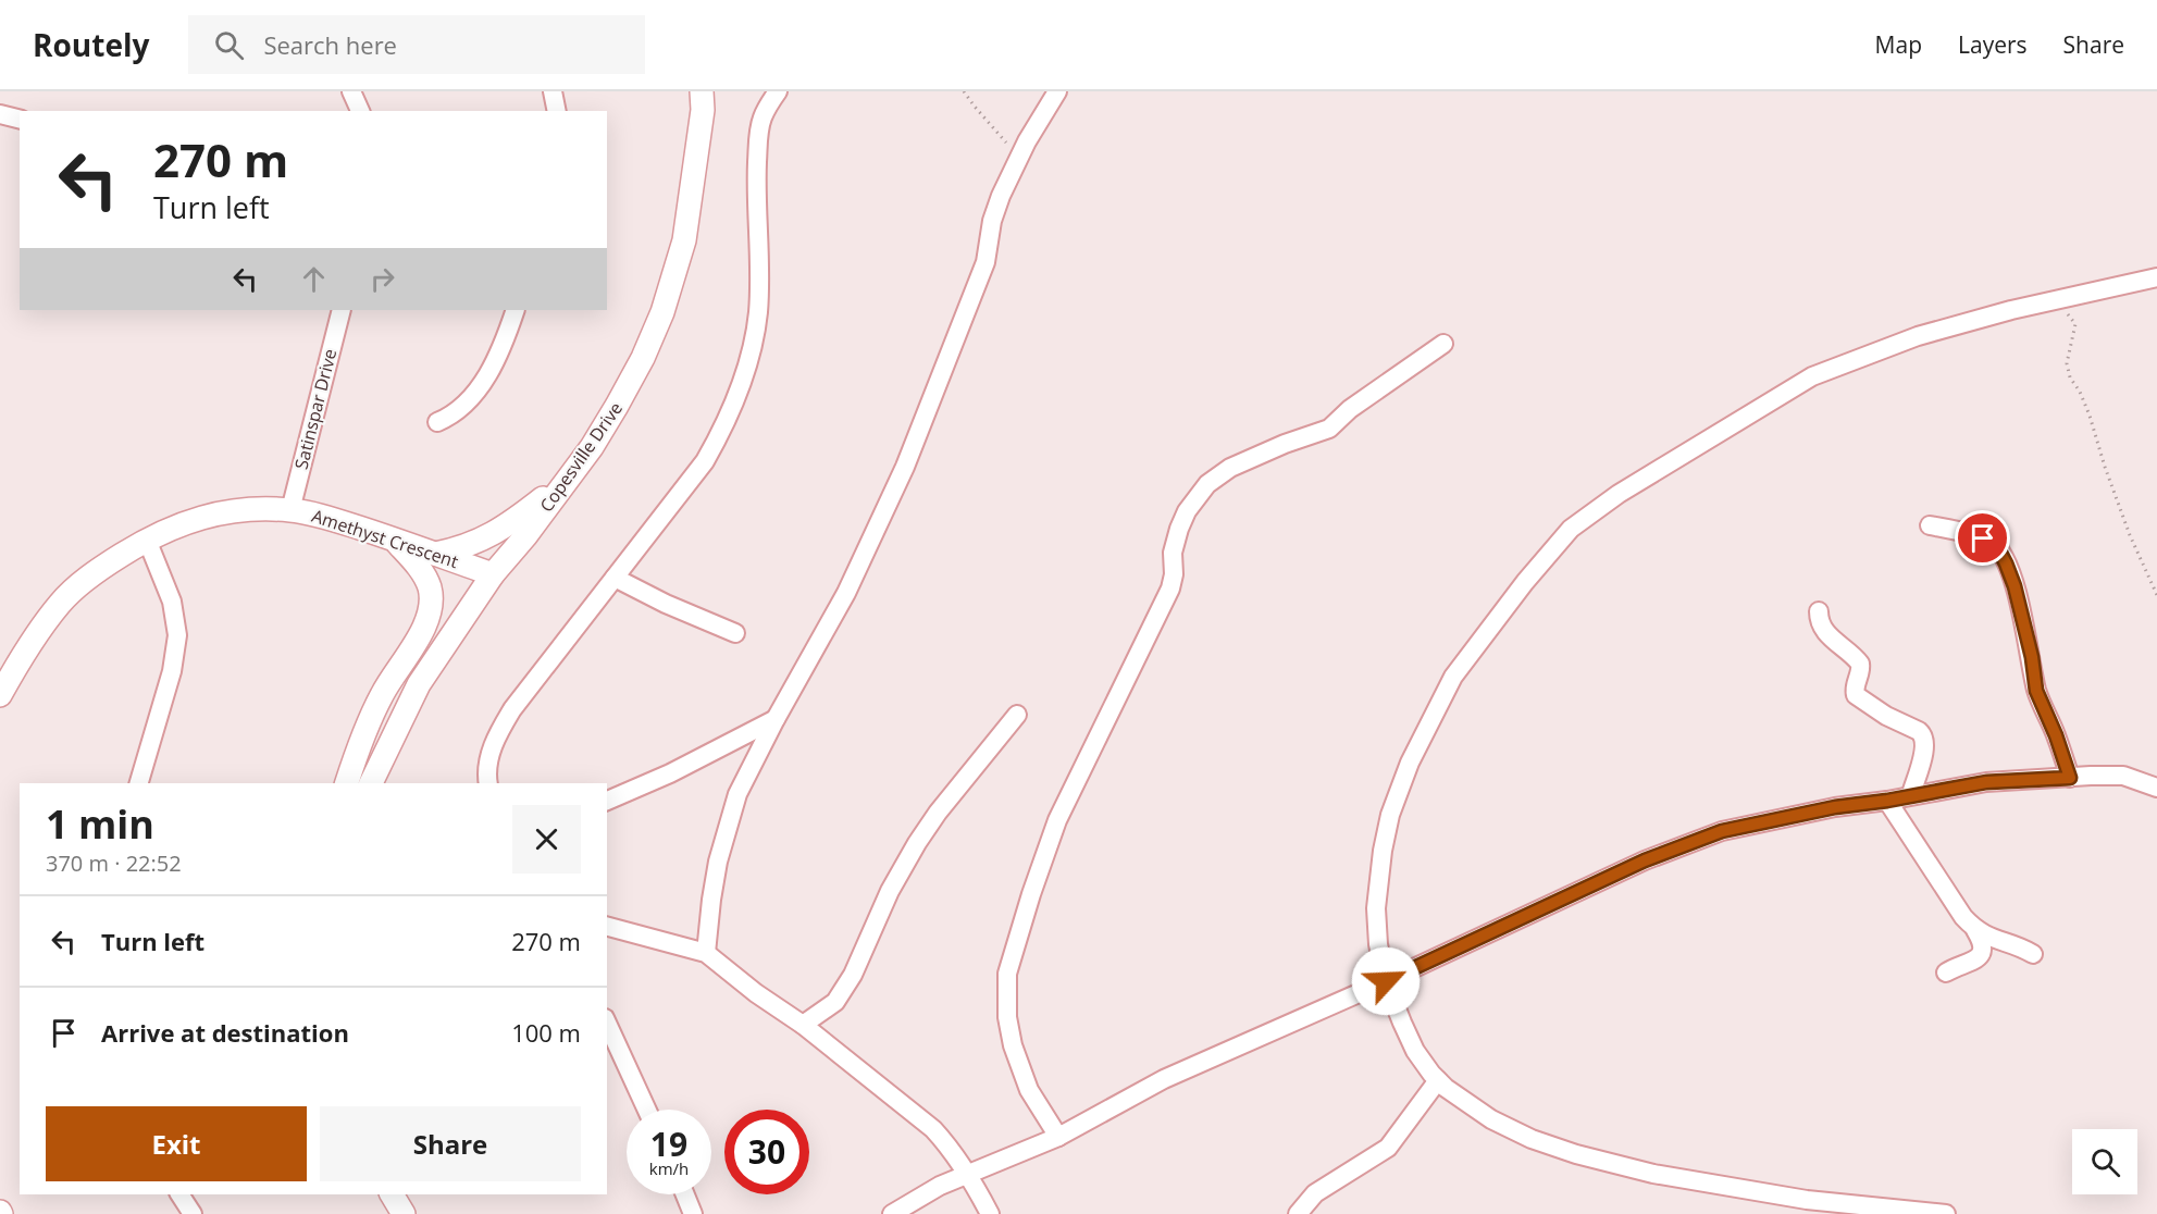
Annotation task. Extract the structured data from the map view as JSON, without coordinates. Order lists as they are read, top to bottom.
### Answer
{
  "streets": {
    "street": ["Satinspar Drive", "Copesville Drive", "Amethyst Crescent"]
  },
  "crossings": [
    ["Satinspar Drive", "Amethyst Crescent"],
    ["Copesville Drive", "Amethyst Crescent"]
  ],
  "page": {
    "header": "Routely",
    "search": "Search here",
    "nav": ["Map", "Layers", "Share"],
    "turn": ["270 m", "Turn left"],
    "heading": ["1 min", "370 m · 22:52"],
    "list": [
      {
        "name": "Turn left",
        "value": "270 m"
      },
      {
        "name": "Arrive at destination",
        "value": "100 m"
      }
    ],
    "buttons": ["Exit", "Share"],
    "speed": "19 km/h",
    "limit": "30"
  }
}
